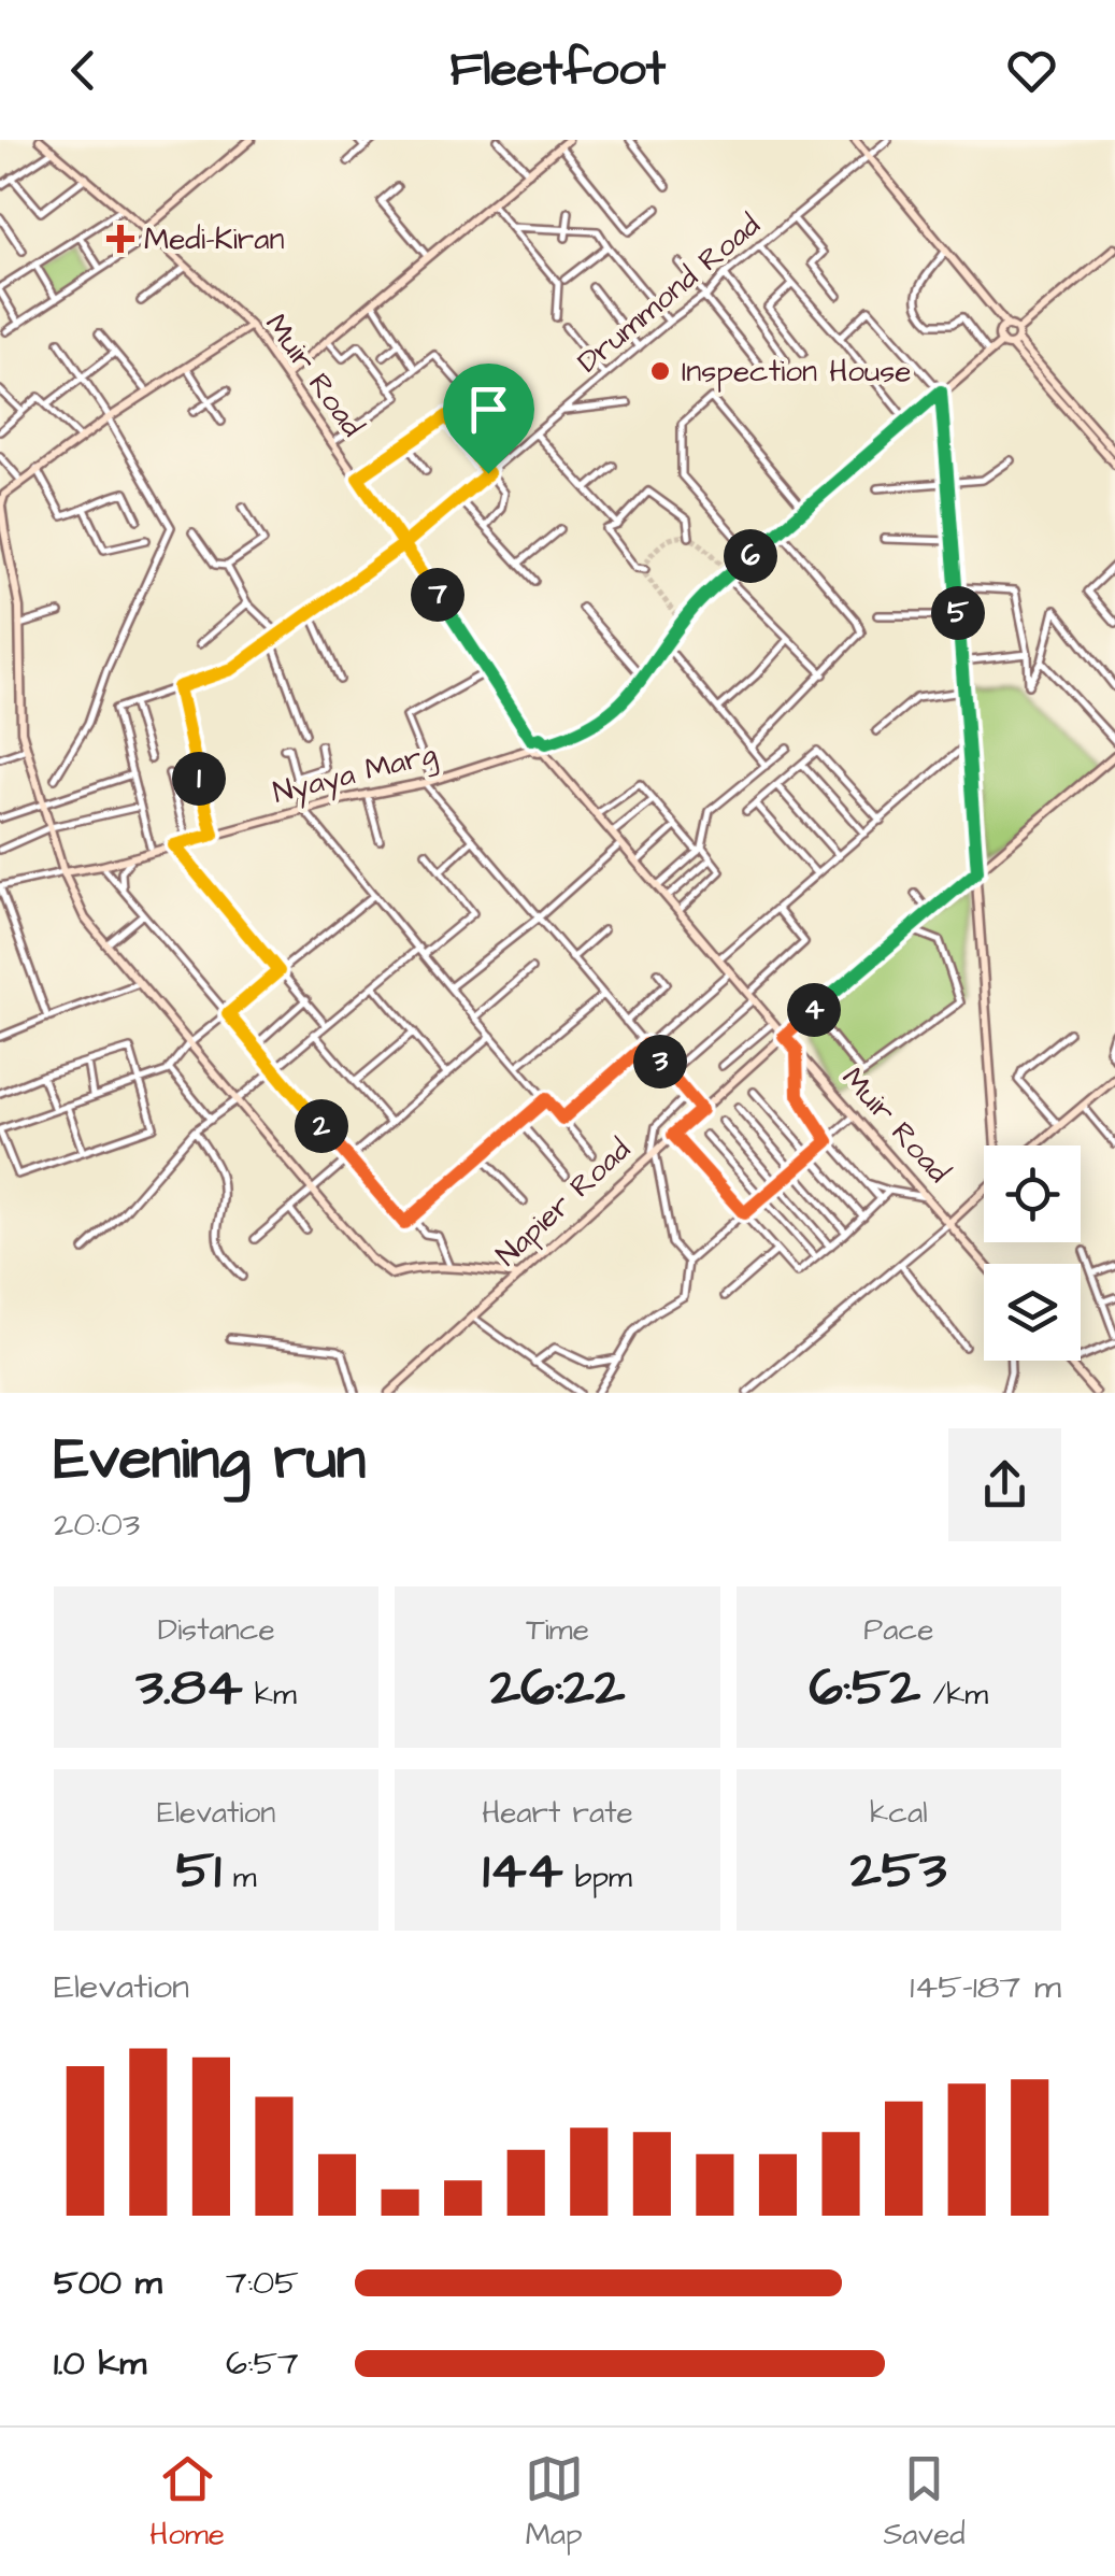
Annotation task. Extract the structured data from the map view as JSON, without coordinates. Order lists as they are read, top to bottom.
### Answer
{
  "streets": {
    "street": [
      "Drummond Road",
      "Muir Road",
      "Nyaya Marg",
      "Napier Road"
    ]
  },
  "crossings": [
    ["Drummond Road", "Muir Road"],
    ["Muir Road", "Nyaya Marg"],
    ["Muir Road", "Napier Road"]
  ],
  "places": {
    "health": ["Medi-Kiran"],
    "other": ["Inspection House"]
  },
  "page": {
    "header": "Fleetfoot",
    "pins": [
      "6",
      "7",
      "5",
      "1",
      "4",
      "3",
      "2"
    ],
    "heading": ["Evening run", "20:03"],
    "stats": [
      ["Distance", "3.84 km"],
      ["Time", "26:22"],
      ["Pace", "6:52 /km"],
      ["Elevation", "51 m"],
      ["Heart rate", "144 bpm"],
      ["kcal", "253"]
    ],
    "chart": ["Elevation", "145–187 m"],
    "list": [
      {
        "name": "500 m",
        "note": "7:05"
      },
      {
        "name": "1.0 km",
        "note": "6:57"
      }
    ],
    "tabs": ["Home", "Map", "Saved"]
  }
}
